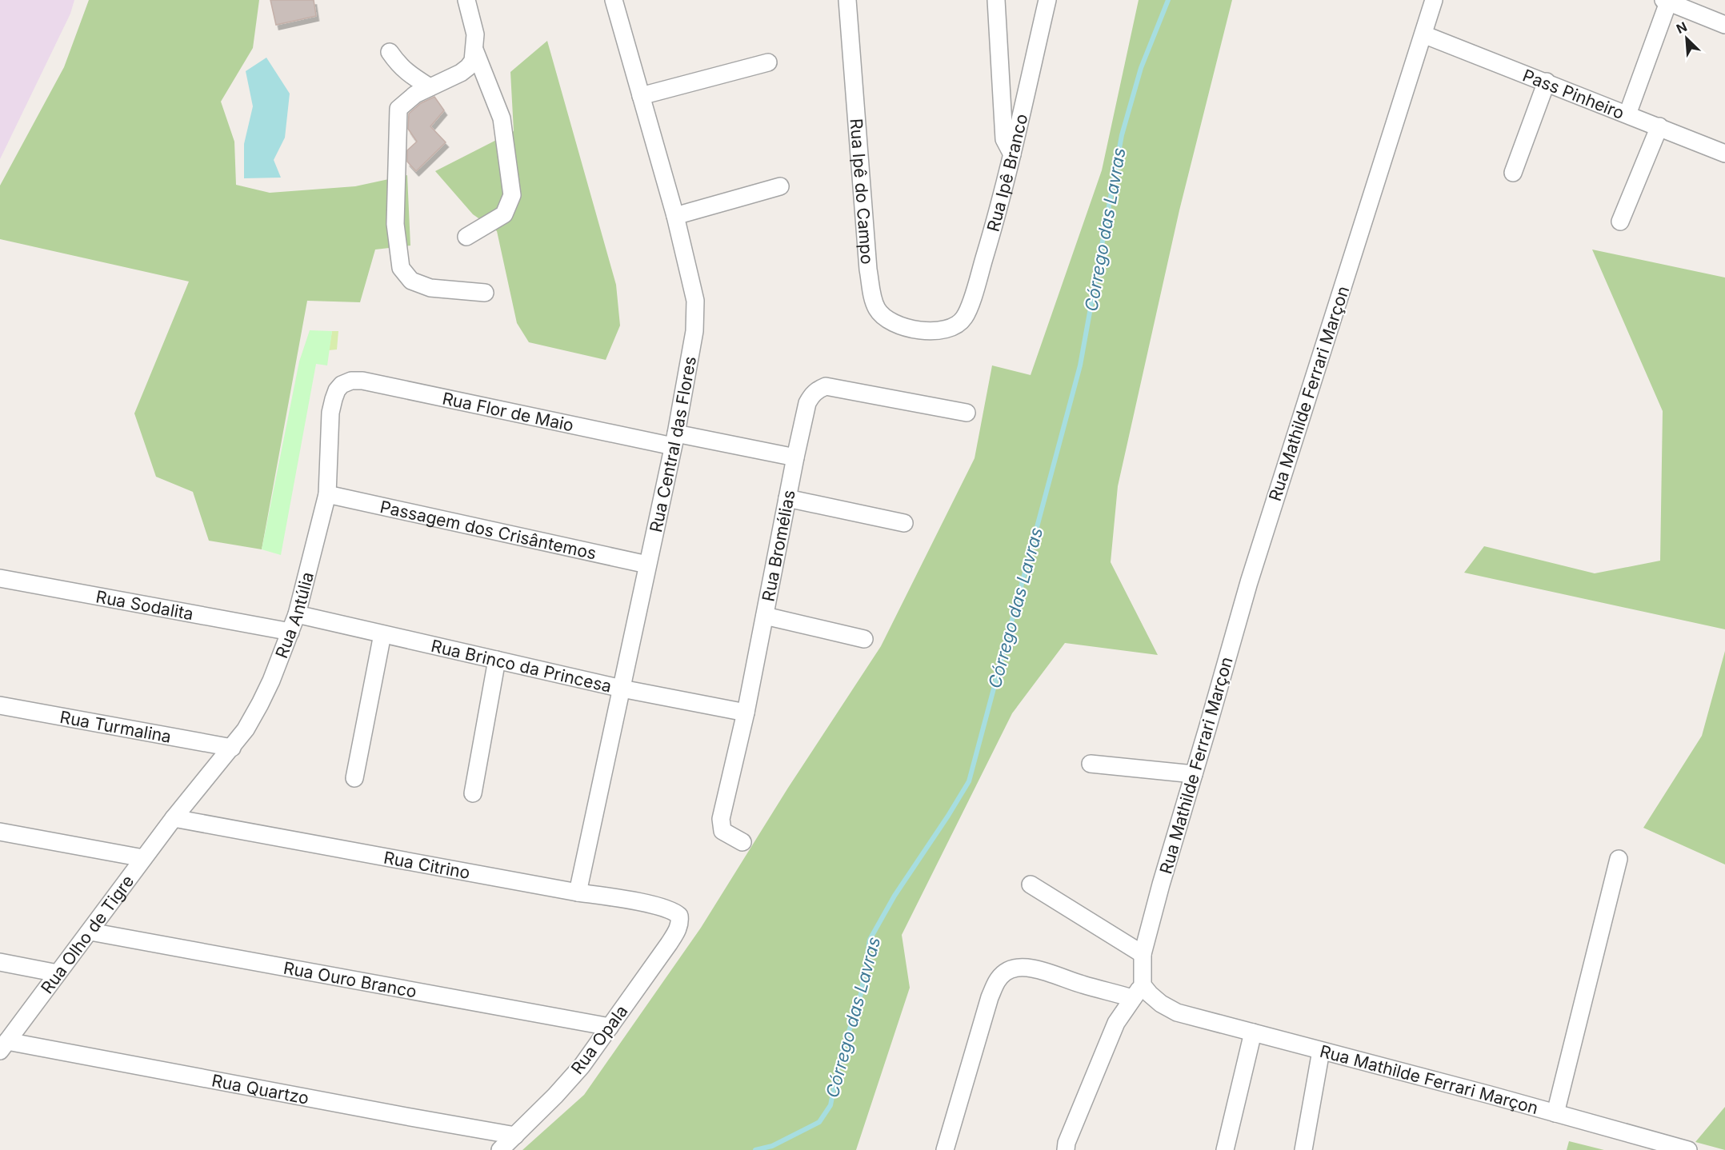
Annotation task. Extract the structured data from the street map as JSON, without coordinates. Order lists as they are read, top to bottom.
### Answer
{
  "streets": {
    "street": [
      "Pass Pinheiro",
      "Rua Ipê Branco",
      "Rua Ipê do Campo",
      "Rua Mathilde Ferrari Marçon",
      "Rua Flor de Maio",
      "Rua Central das Flores",
      "Passagem dos Crisântemos",
      "Rua Bromélias",
      "Rua Sodalita",
      "Rua Antúlia",
      "Rua Brinco da Princesa",
      "Rua Turmalina",
      "Rua Citrino",
      "Rua Olho de Tigre",
      "Rua Ouro Branco",
      "Rua Opala",
      "Rua Quartzo"
    ]
  },
  "crossings": [
    ["Pass Pinheiro", "Rua Mathilde Ferrari Marçon"],
    ["Rua Ipê Branco", "Rua Ipê do Campo"],
    ["Rua Flor de Maio", "Rua Central das Flores"],
    ["Rua Flor de Maio", "Rua Bromélias"],
    ["Rua Flor de Maio", "Rua Antúlia"],
    ["Rua Central das Flores", "Passagem dos Crisântemos"],
    ["Rua Central das Flores", "Rua Brinco da Princesa"],
    ["Rua Central das Flores", "Rua Citrino"],
    ["Passagem dos Crisântemos", "Rua Antúlia"],
    ["Rua Bromélias", "Rua Brinco da Princesa"],
    ["Rua Sodalita", "Rua Antúlia"],
    ["Rua Antúlia", "Rua Brinco da Princesa"],
    ["Rua Antúlia", "Rua Turmalina"],
    ["Rua Antúlia", "Rua Citrino"],
    ["Rua Antúlia", "Rua Olho de Tigre"],
    ["Rua Citrino", "Rua Olho de Tigre"],
    ["Rua Citrino", "Rua Opala"],
    ["Rua Olho de Tigre", "Rua Ouro Branco"],
    ["Rua Olho de Tigre", "Rua Quartzo"],
    ["Rua Ouro Branco", "Rua Opala"],
    ["Rua Opala", "Rua Quartzo"]
  ],
  "water": ["Córrego das Lavras"],
  "north": "top left"
}
